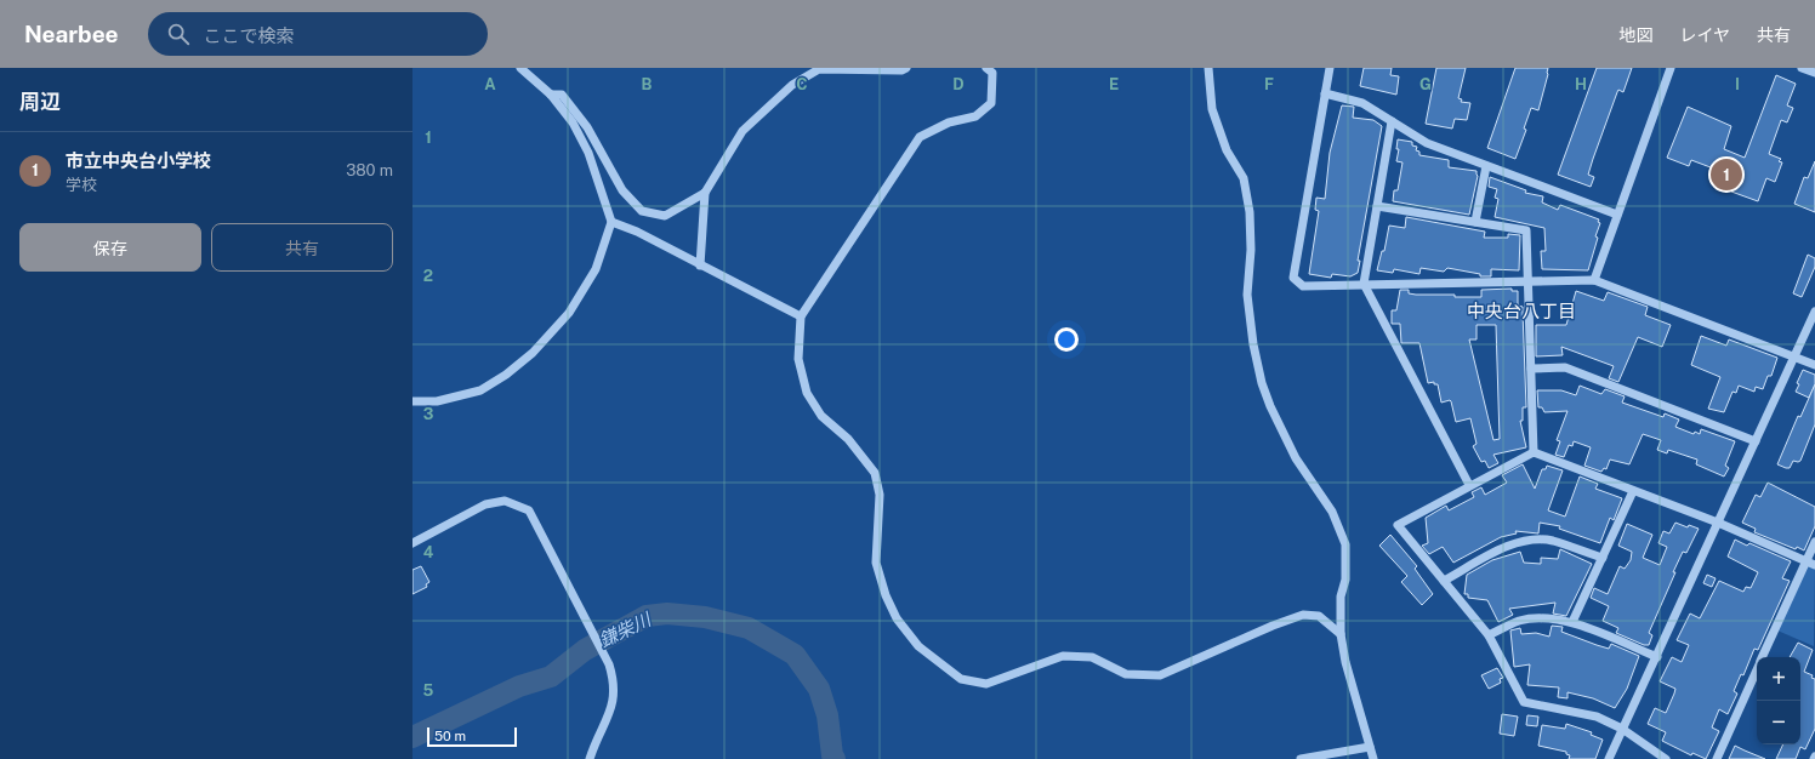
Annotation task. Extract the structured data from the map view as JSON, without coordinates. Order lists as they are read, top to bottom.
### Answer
{
  "districts": ["中央台八丁目"],
  "water": ["鎌柴川"],
  "scale_bar": "50 m",
  "page": {
    "header": "Nearbee",
    "search": "ここで検索",
    "nav": ["地図", "レイヤ", "共有"],
    "heading": "周辺",
    "list": [
      {
        "mark": "1",
        "name": "市立中央台小学校",
        "note": "学校",
        "value": "380 m"
      }
    ],
    "pins": "1",
    "buttons": ["保存", "共有"],
    "map_buttons": ["+", "−"],
    "scale": "50 m"
  },
  "grid": {
    "columns": [
      "A",
      "B",
      "C",
      "D",
      "E",
      "F",
      "G",
      "H",
      "I"
    ],
    "rows": [
      "1",
      "2",
      "3",
      "4",
      "5"
    ]
  }
}
